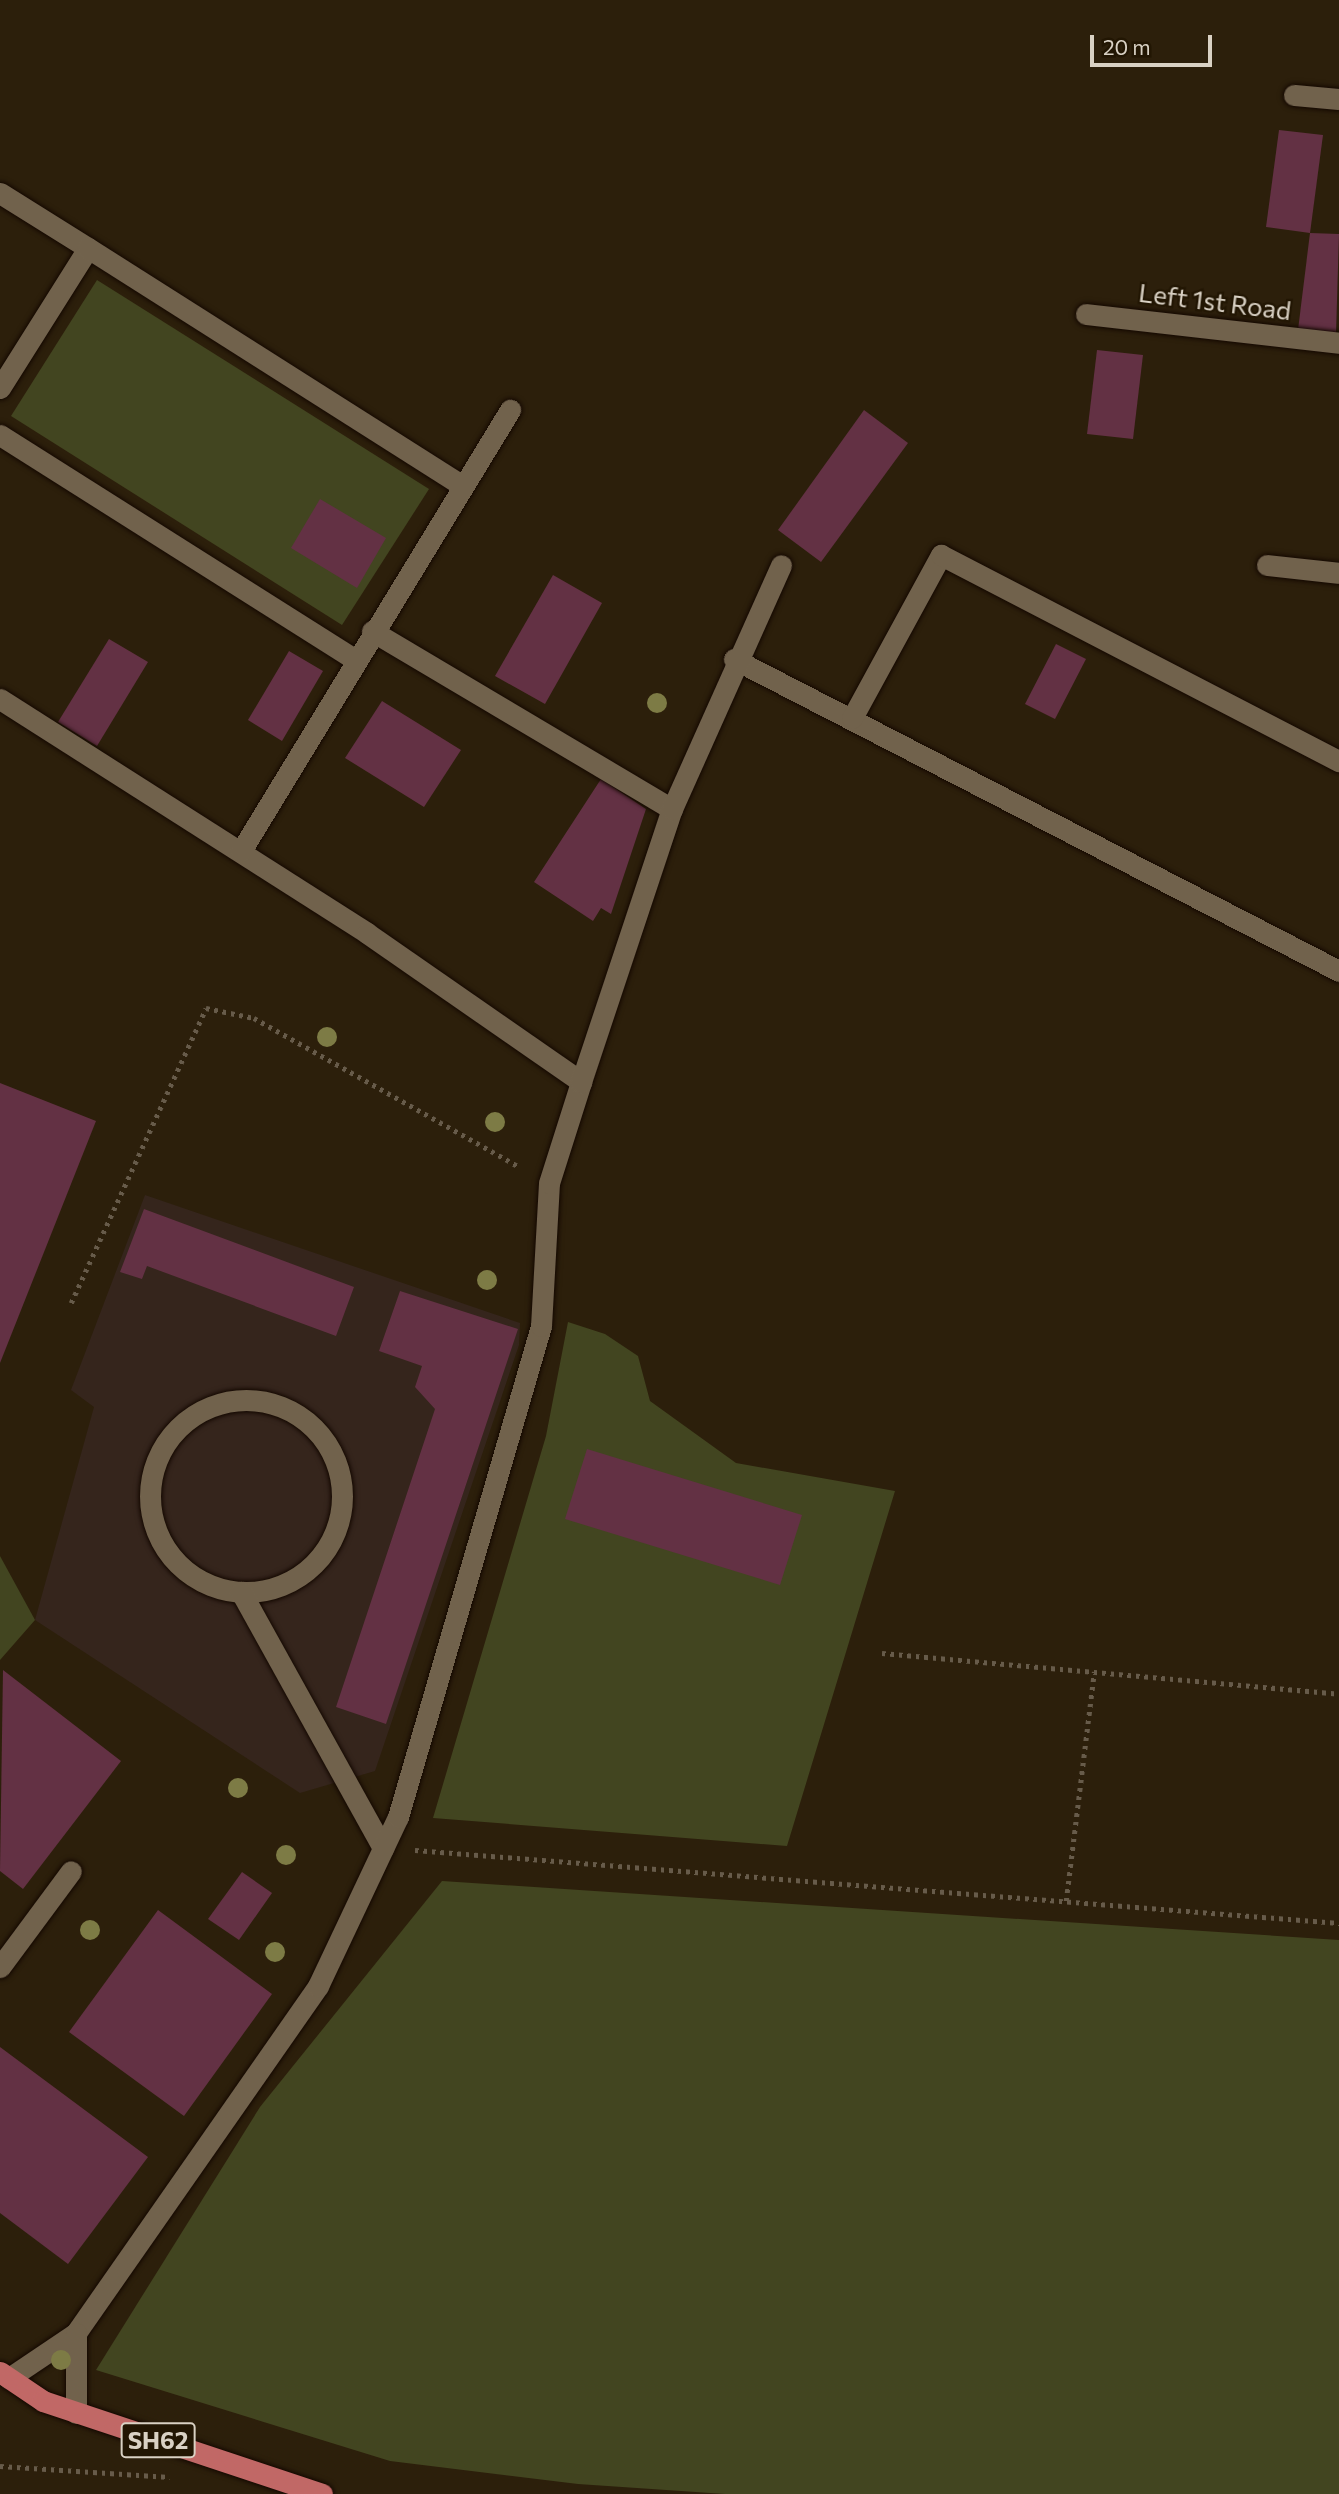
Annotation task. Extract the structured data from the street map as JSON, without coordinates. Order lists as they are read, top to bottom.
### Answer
{
  "streets": {
    "main road": ["SH62"],
    "street": ["Left 1st Road"]
  },
  "scale_bar": "20 m"
}
